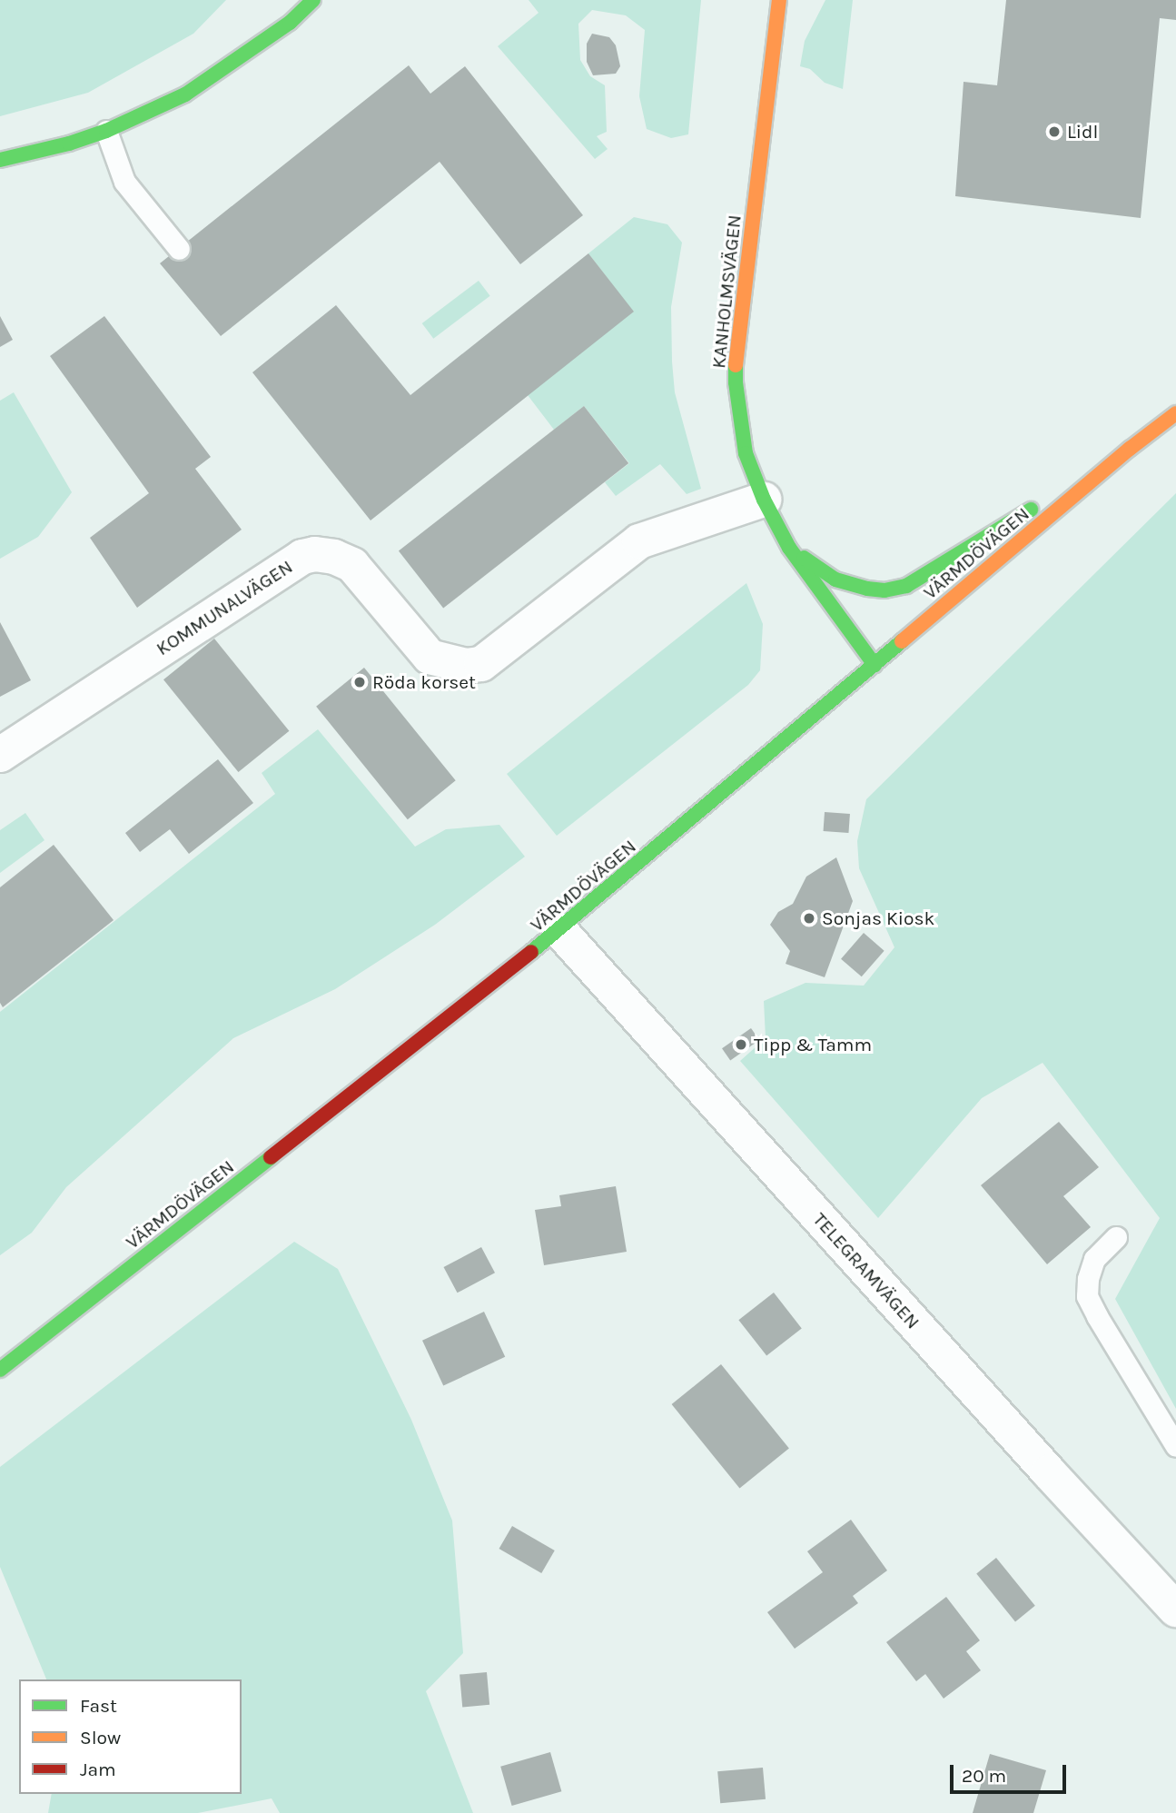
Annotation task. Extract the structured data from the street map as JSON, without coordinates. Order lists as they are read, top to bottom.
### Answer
{
  "streets": {
    "main road": ["KANHOLMSVÄGEN", "VÄRMDÖVÄGEN"],
    "street": ["KOMMUNALVÄGEN", "TELEGRAMVÄGEN"]
  },
  "crossings": [
    ["KANHOLMSVÄGEN", "VÄRMDÖVÄGEN"],
    ["KANHOLMSVÄGEN", "KOMMUNALVÄGEN"],
    ["VÄRMDÖVÄGEN", "TELEGRAMVÄGEN"]
  ],
  "places": [
    "Lidl",
    "Röda korset",
    "Sonjas Kiosk",
    "Tipp & Tamm"
  ],
  "legend": ["Fast", "Slow", "Jam"],
  "scale_bar": "20 m"
}
